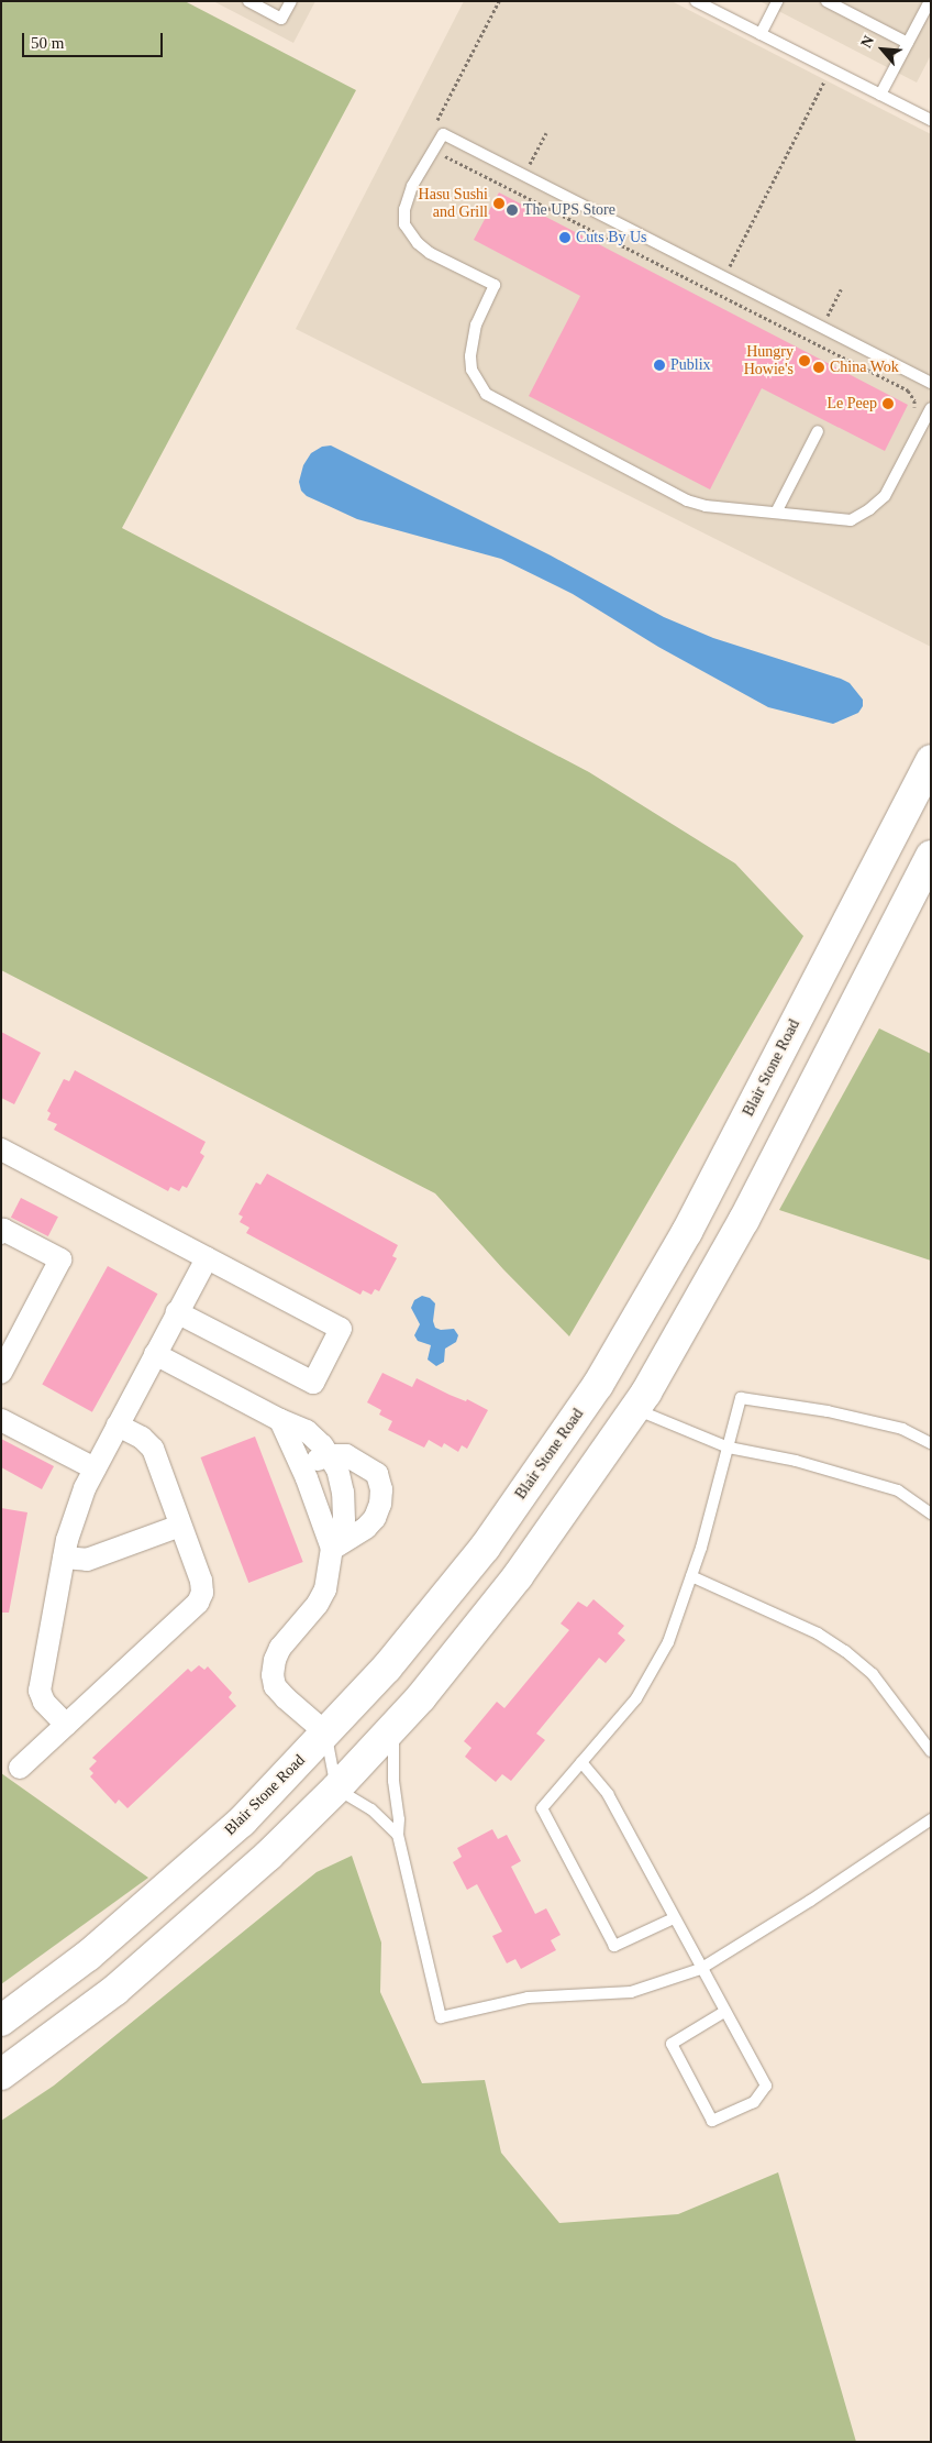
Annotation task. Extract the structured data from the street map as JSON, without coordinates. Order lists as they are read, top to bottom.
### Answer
{
  "streets": {
    "main road": ["Blair Stone Road"]
  },
  "places": [
    "Hasu Sushi and Grill",
    "The UPS Store",
    "Cuts By Us",
    "Hungry Howie's",
    "Publix",
    "China Wok",
    "Le Peep"
  ],
  "scale_bar": "50 m",
  "north": "top left"
}
